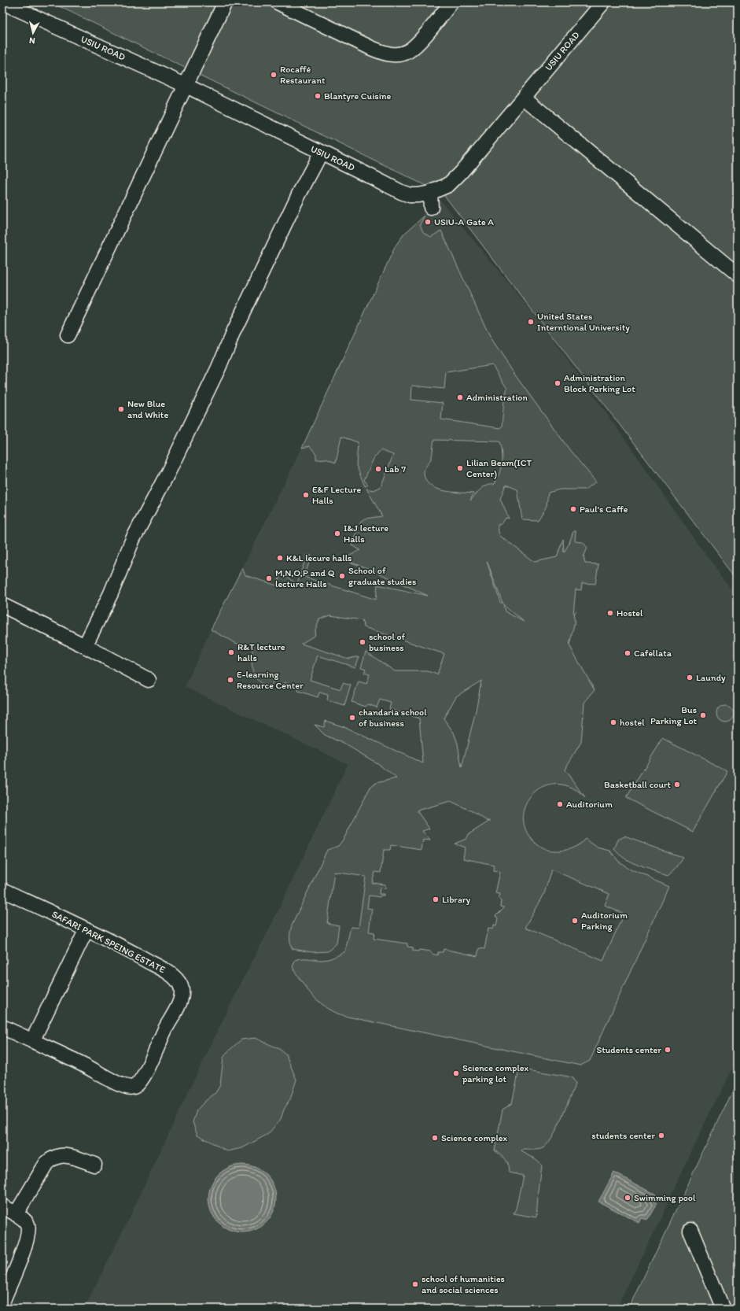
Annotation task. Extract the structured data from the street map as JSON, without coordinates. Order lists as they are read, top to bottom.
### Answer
{
  "streets": {
    "street": ["USIU ROAD", "SAFARI PARK SPEING ESTATE"]
  },
  "places": [
    "Rocaffé Restaurant",
    "Blantyre Cuisine",
    "USIU-A Gate A",
    "United States Interntional University",
    "Administration Block Parking Lot",
    "Administration",
    "New Blue and White",
    "Lilian Beam(ICT Center)",
    "Lab 7",
    "E&F Lecture Halls",
    "Paul's Caffe",
    "I&J lecture Halls",
    "K&L lecure halls",
    "School of graduate studies",
    "M,N,O,P and Q lecture Halls",
    "Hostel",
    "school of business",
    "R&T lecture halls",
    "Cafellata",
    "Laundy",
    "E-learning Resource Center",
    "Bus Parking Lot",
    "chandaria school of business",
    "hostel",
    "Basketball court",
    "Auditorium",
    "Library",
    "Auditorium Parking",
    "Students center",
    "Science complex parking lot",
    "students center",
    "Science complex",
    "Swimming pool",
    "school of humanities and social sciences"
  ],
  "north": "bottom"
}
